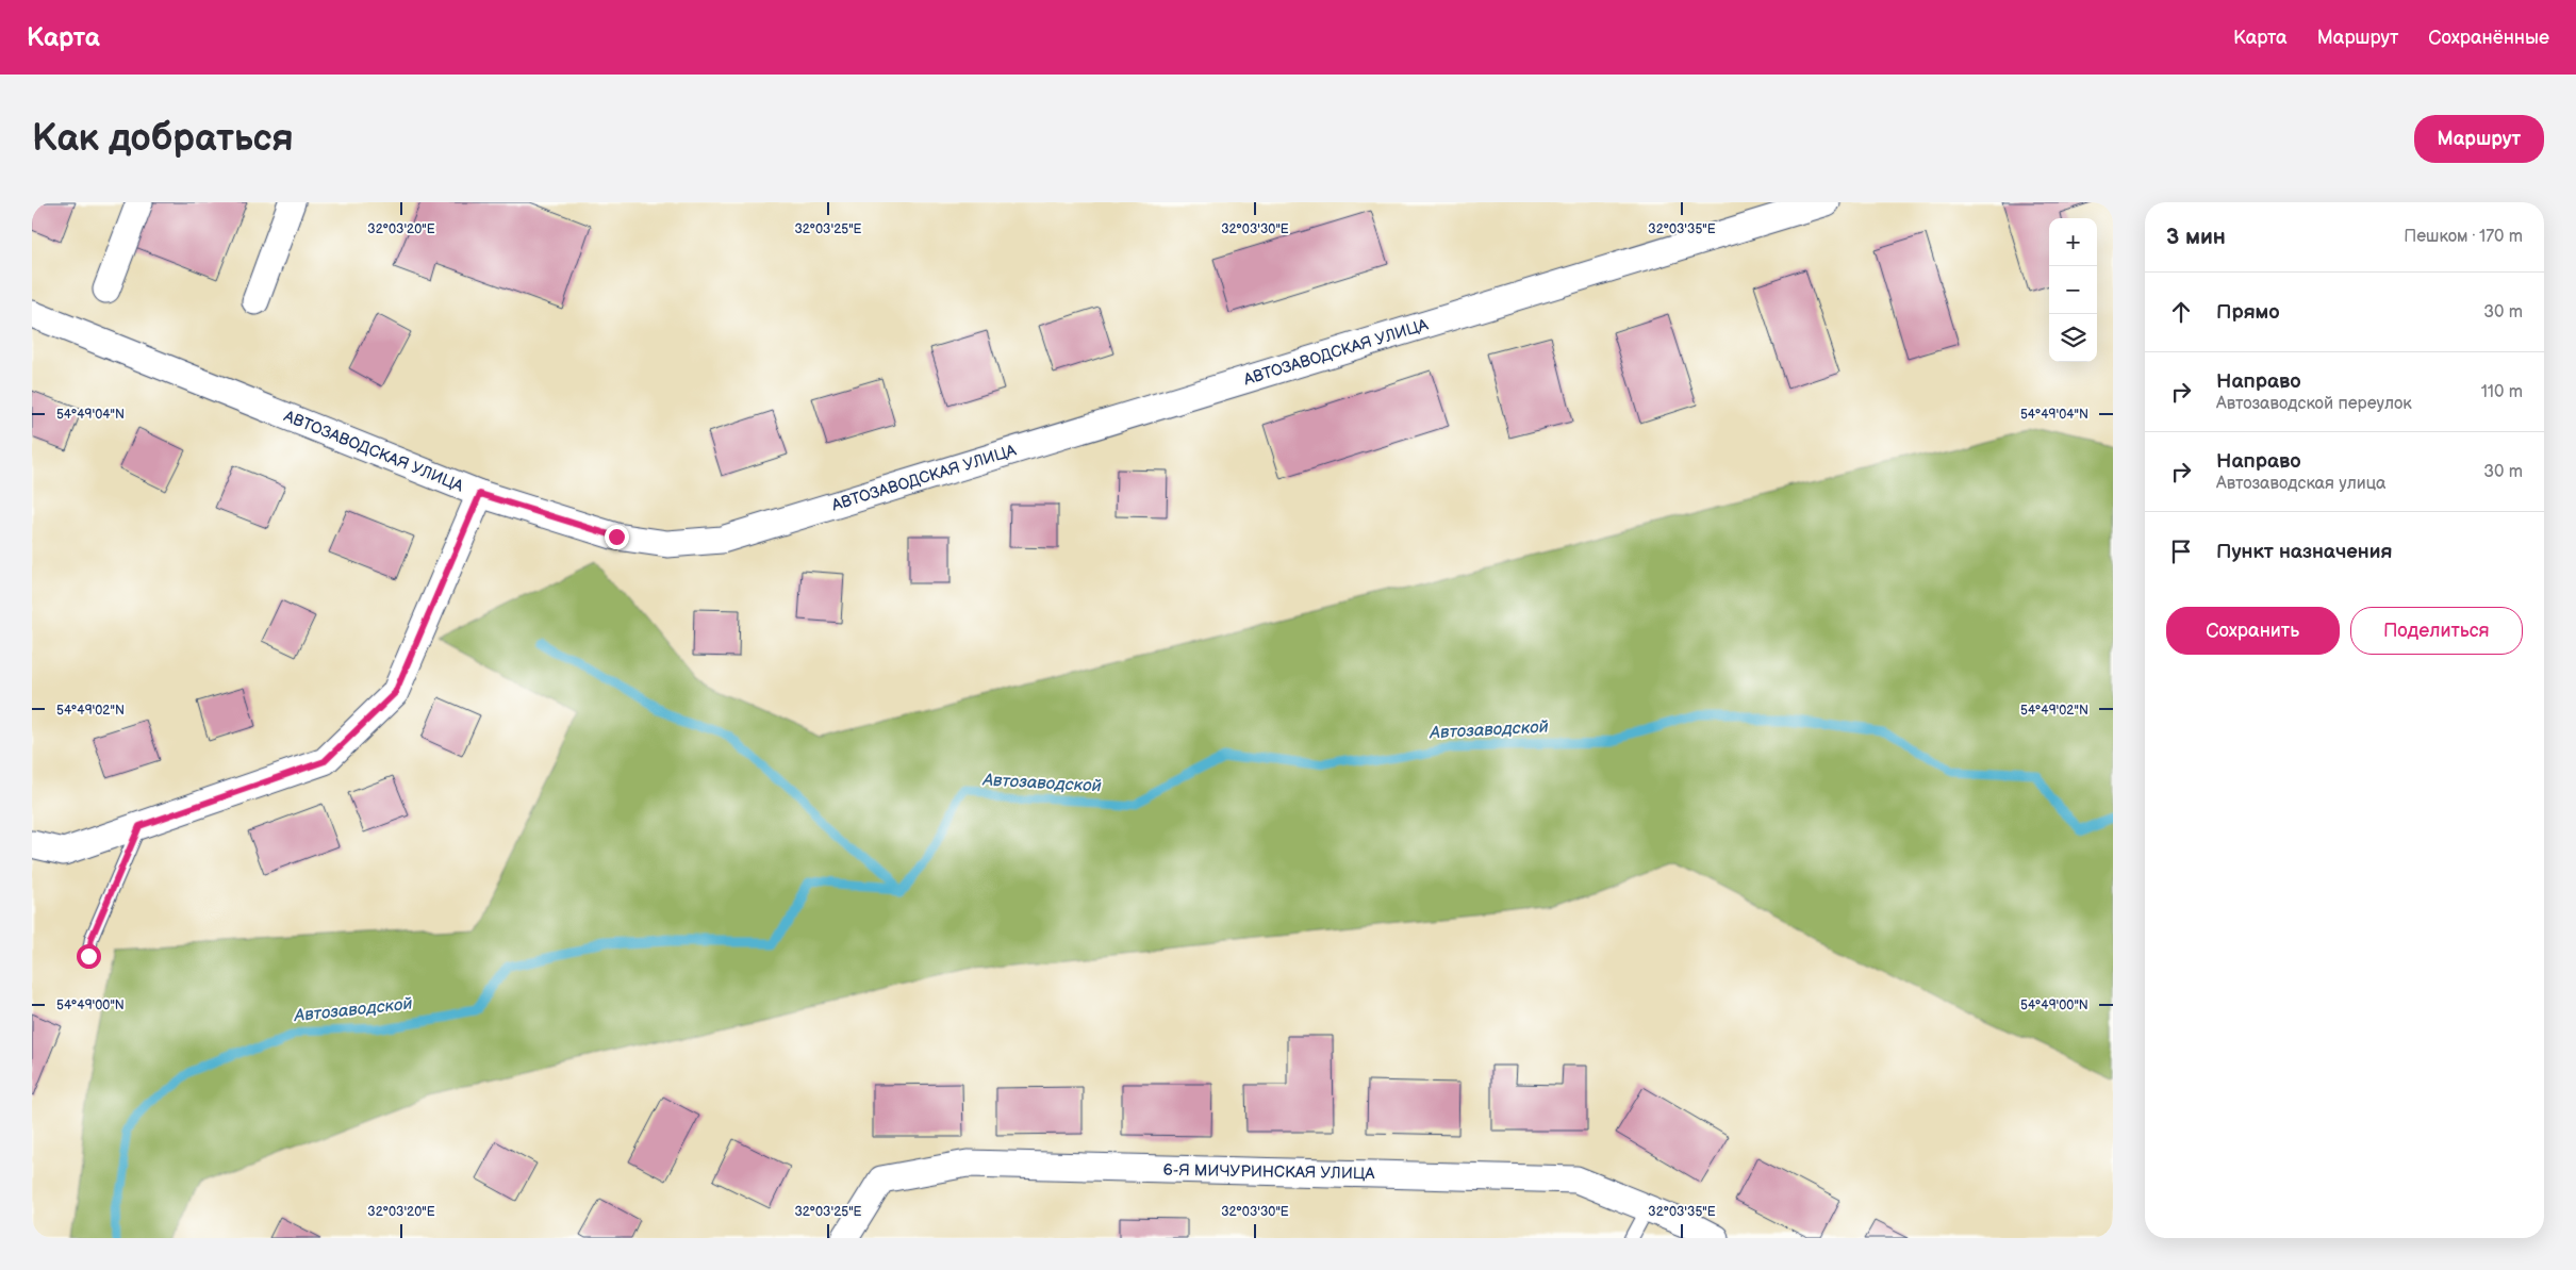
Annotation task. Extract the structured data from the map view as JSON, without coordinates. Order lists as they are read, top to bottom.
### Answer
{
  "streets": {
    "street": ["АВТОЗАВОДСКАЯ УЛИЦА", "6-Я МИЧУРИНСКАЯ УЛИЦА"]
  },
  "water": ["Автозаводской"],
  "page": {
    "header": "Карта",
    "nav": ["Карта", "Маршрут", "Сохранённые"],
    "buttons": [
      "Маршрут",
      ["Сохранить", "Поделиться"]
    ],
    "title": "Как добраться",
    "heading": ["3 мин", "Пешком · 170 m"],
    "map_buttons": ["+", "−"],
    "list": [
      ["Прямо", "30 m"],
      ["Направо", "Автозаводской переулок", "110 m"],
      ["Направо", "Автозаводская улица", "30 m"],
      "Пункт назначения"
    ]
  },
  "coordinates": [
    "32°03'20\"E",
    "32°03'25\"E",
    "32°03'30\"E",
    "32°03'35\"E",
    "54°49'04\"N",
    "54°49'02\"N",
    "54°49'00\"N"
  ]
}
